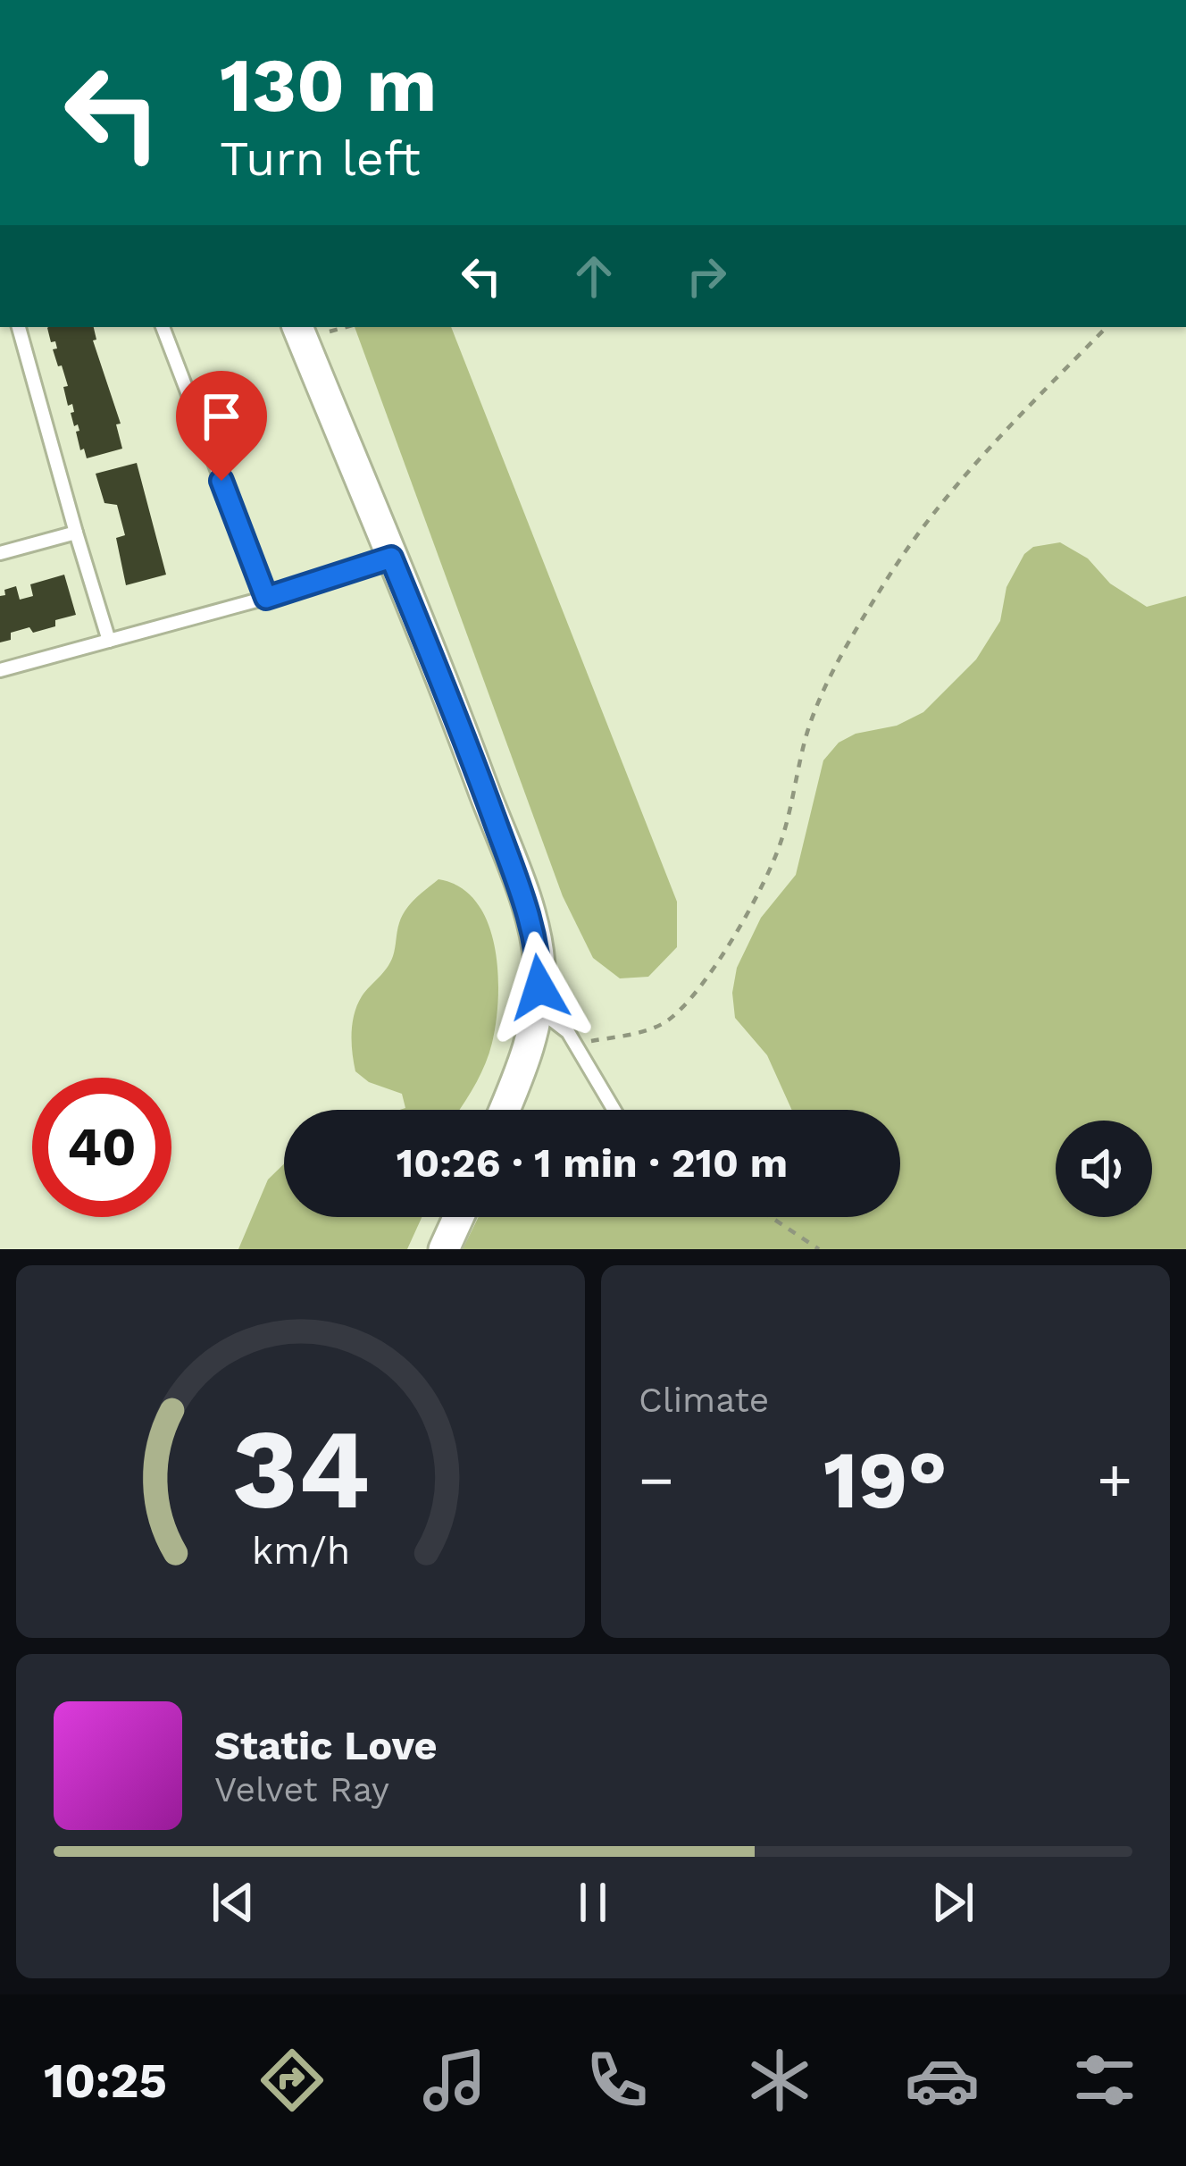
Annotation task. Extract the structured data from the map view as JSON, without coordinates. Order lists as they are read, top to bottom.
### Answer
{
  "page": {
    "turn": ["130 m", "Turn left"],
    "limit": "40",
    "trip": "10:26 · 1 min · 210 m",
    "tile": "Climate",
    "heat": ["−", "19°", "+"],
    "song": ["Static Love", "Velvet Ray"],
    "tabs": "10:25",
    "gauge": ["34", "km/h"]
  }
}
